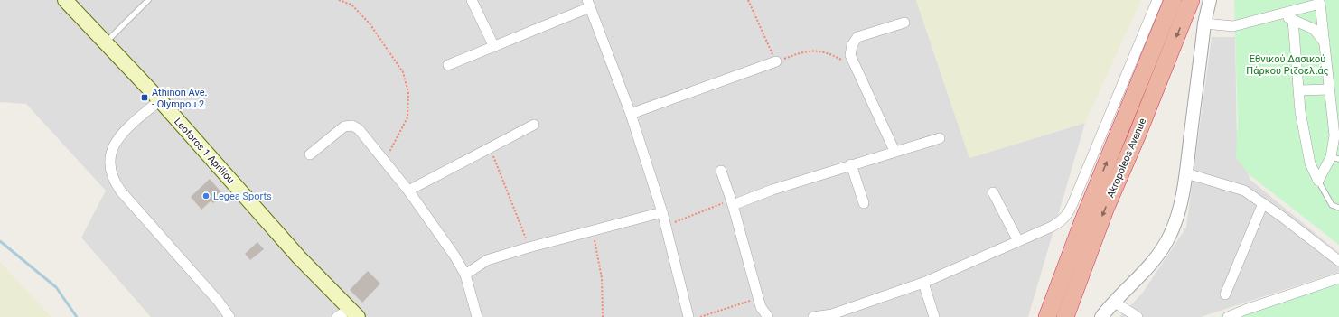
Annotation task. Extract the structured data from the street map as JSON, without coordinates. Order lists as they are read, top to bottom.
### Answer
{
  "streets": {
    "highway": ["Akropoleos Avenue"],
    "main road": ["Leoforos 1 Apriliou"]
  },
  "parks": ["Εθνικού Δασικού Πάρκου Ριζοελιάς"],
  "places": {
    "transit": ["Athinon Ave. - Olympou 2"],
    "other": ["Legea Sports"]
  }
}
